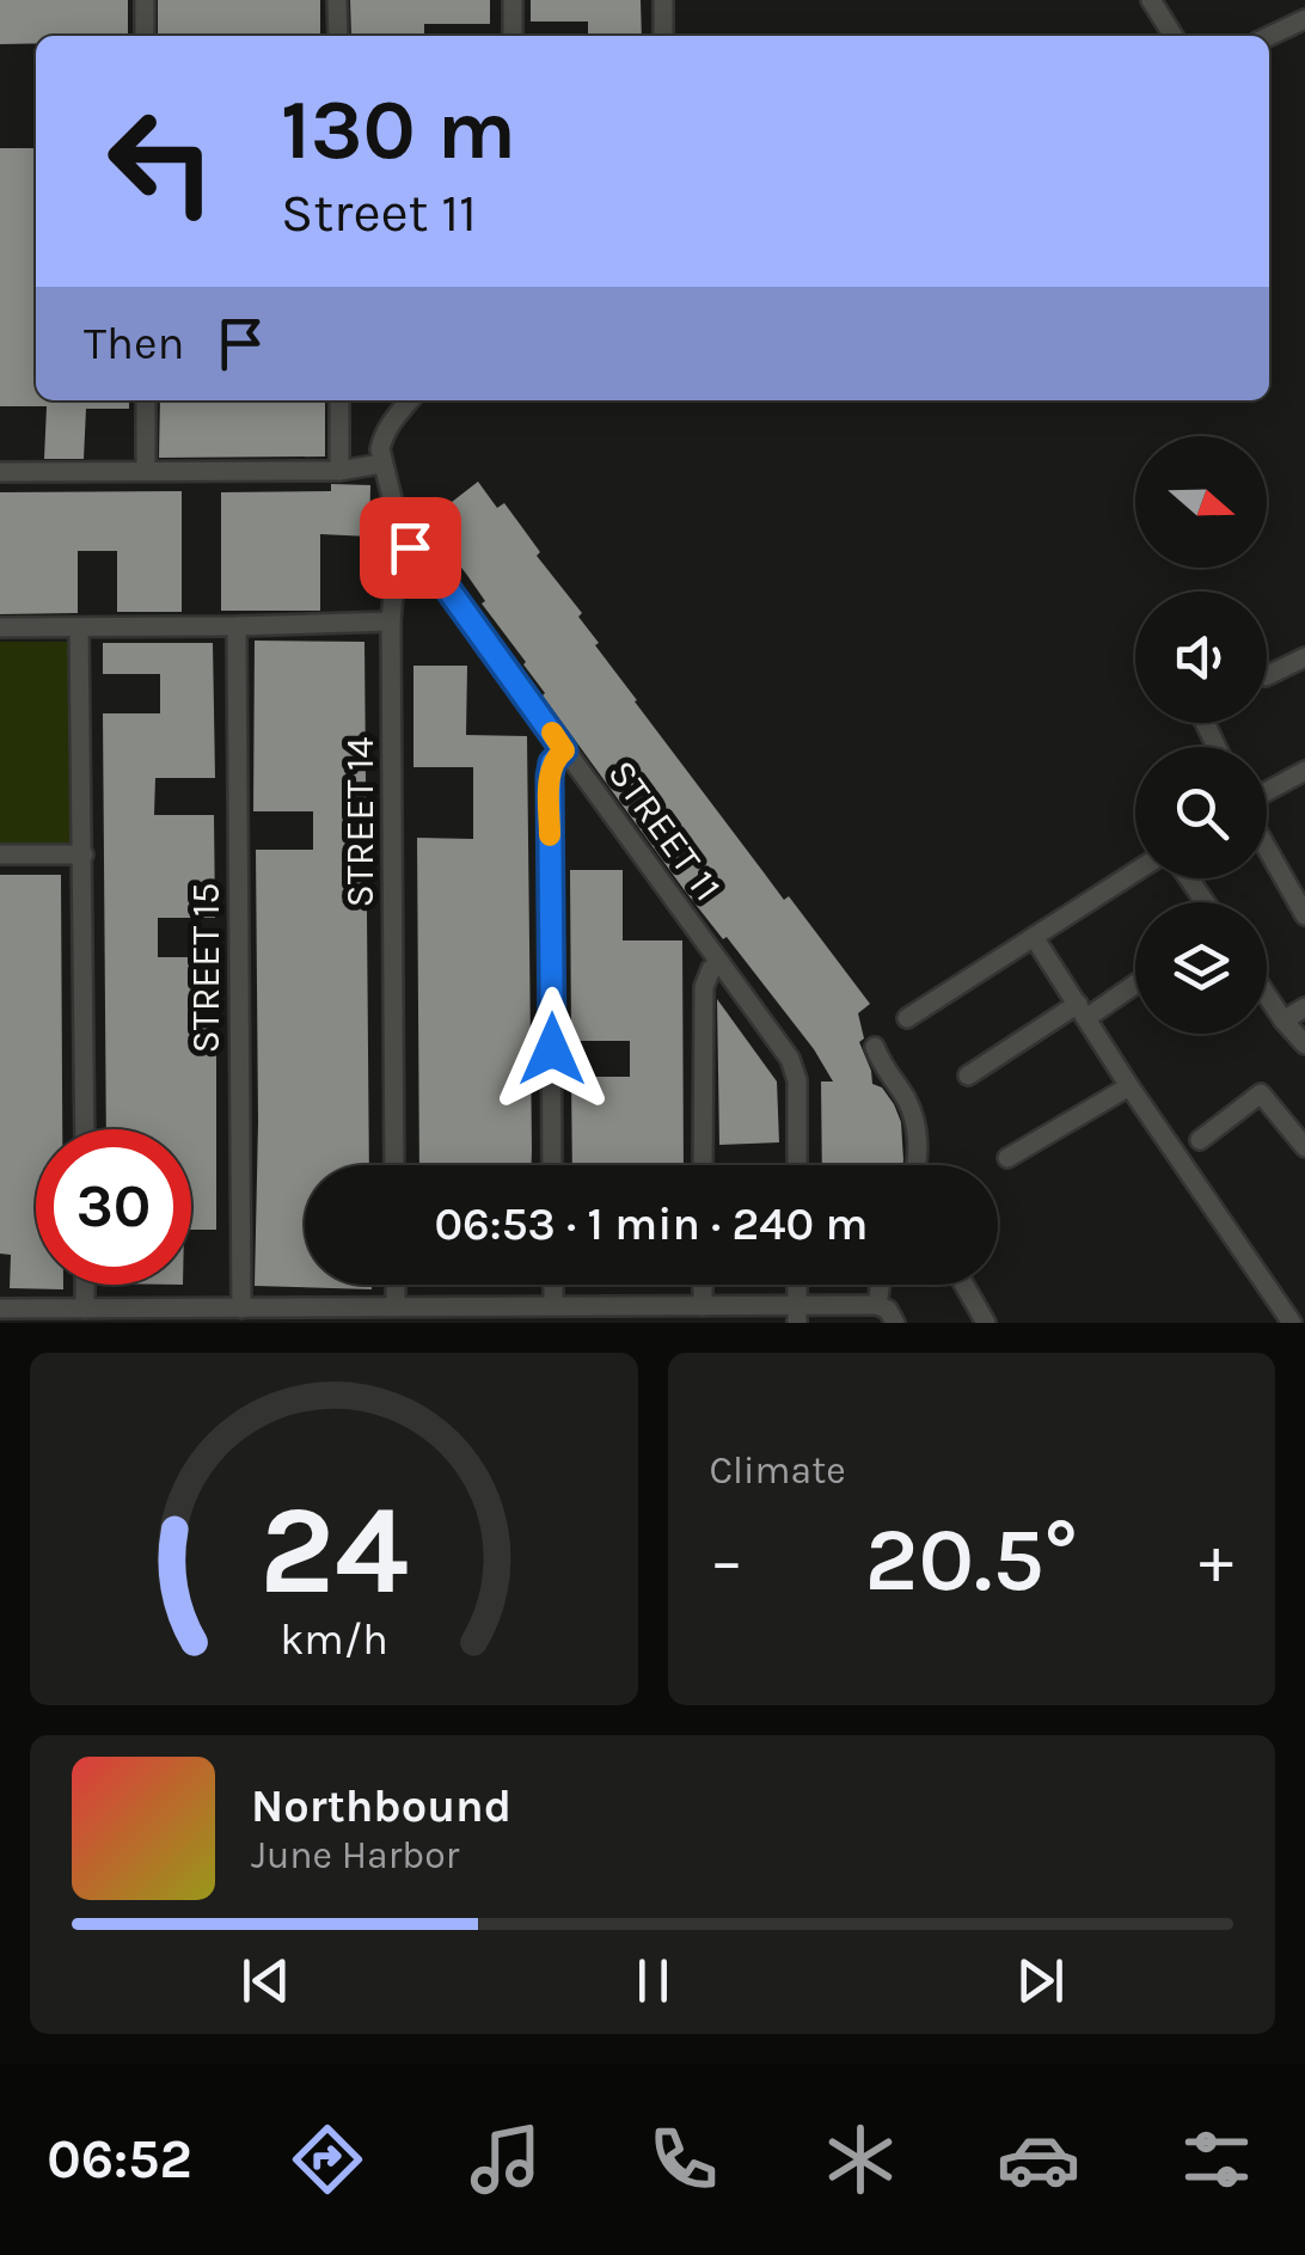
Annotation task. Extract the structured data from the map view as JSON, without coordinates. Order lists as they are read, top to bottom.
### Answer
{
  "streets": {
    "street": ["STREET 14", "STREET 11", "STREET 15"]
  },
  "crossings": [
    ["STREET 14", "STREET 11"]
  ],
  "north": "right",
  "page": {
    "turn": ["130 m", "Street 11"],
    "then": "Then",
    "limit": "30",
    "trip": "06:53 · 1 min · 240 m",
    "tile": "Climate",
    "heat": ["−", "20.5°", "+"],
    "song": ["Northbound", "June Harbor"],
    "tabs": "06:52",
    "gauge": ["24", "km/h"]
  }
}
